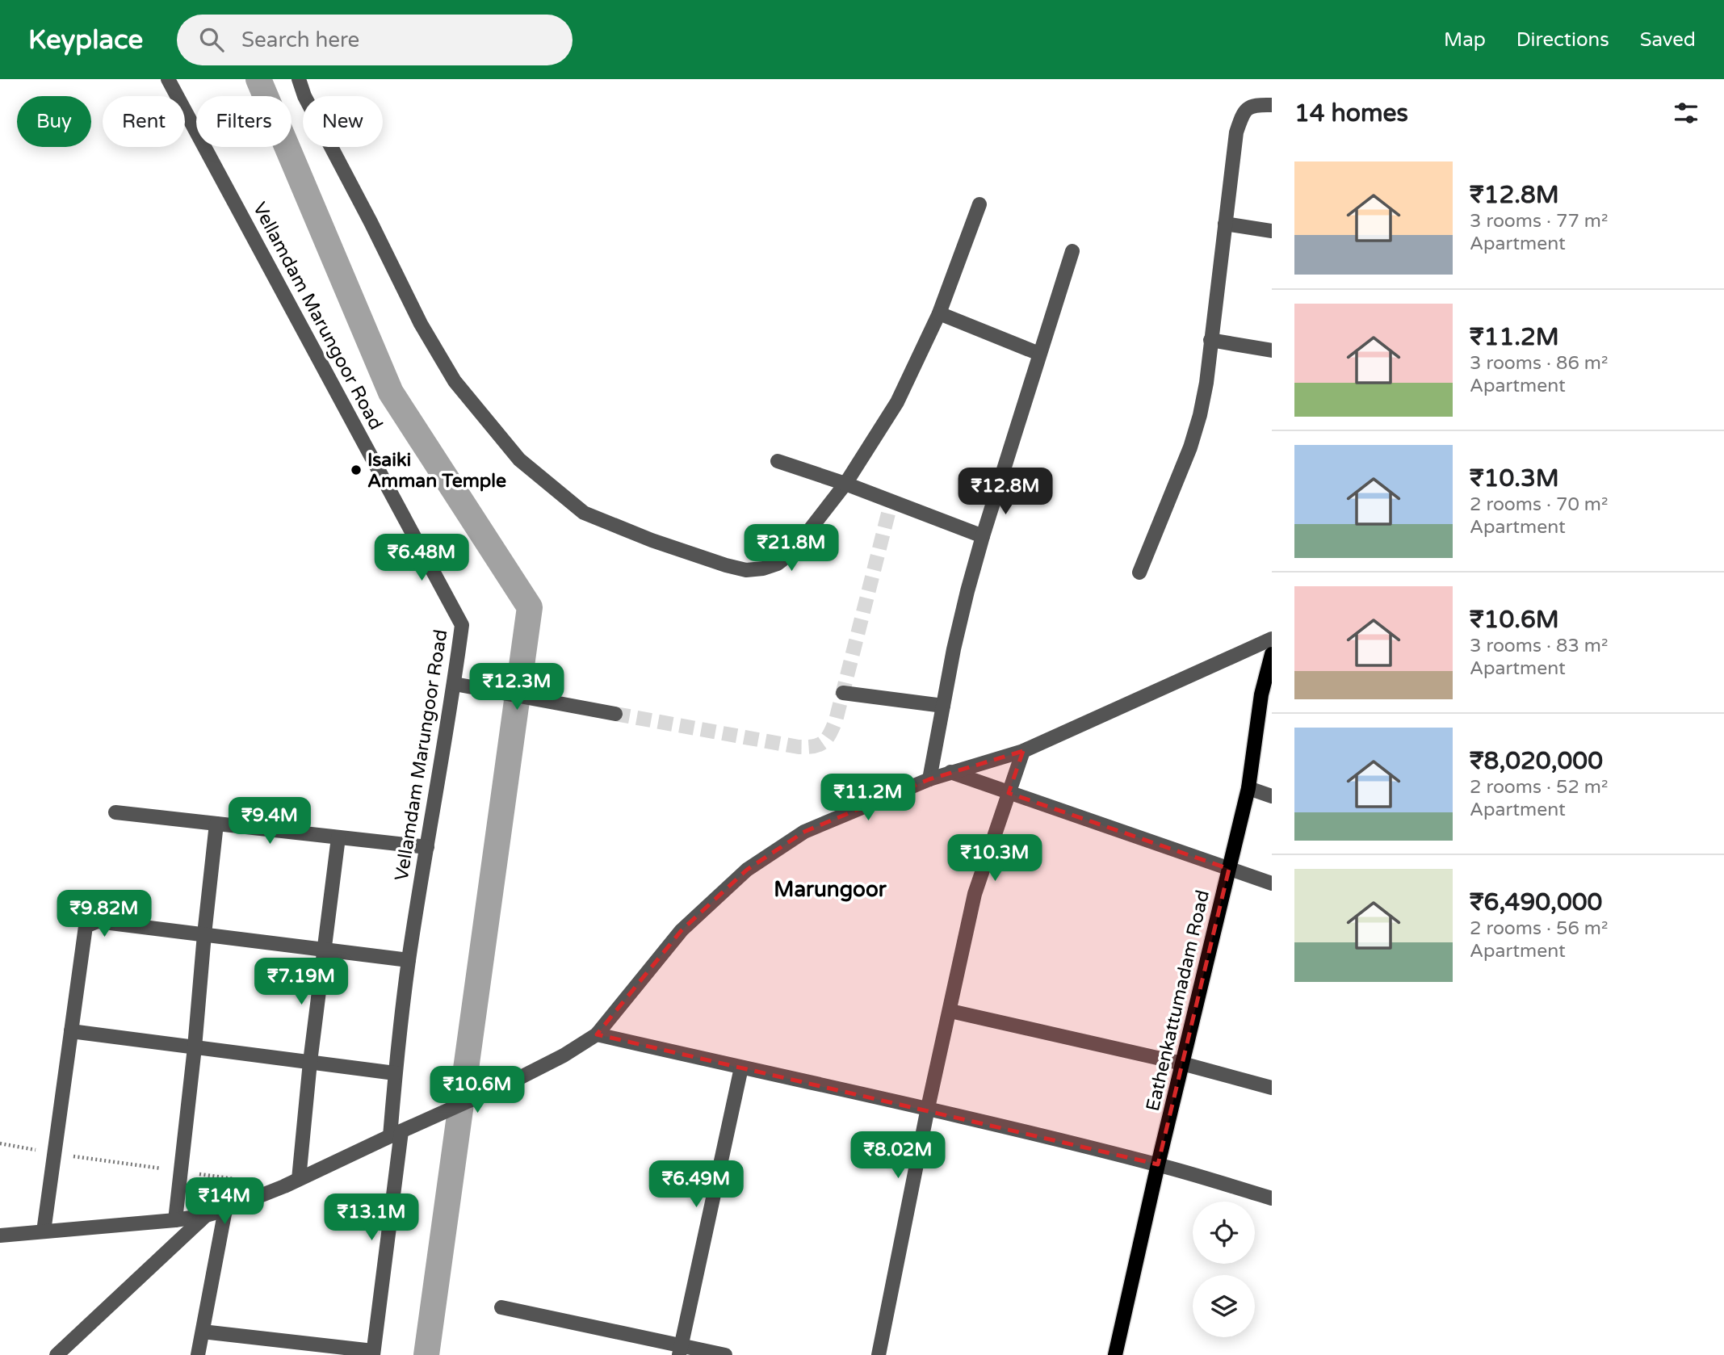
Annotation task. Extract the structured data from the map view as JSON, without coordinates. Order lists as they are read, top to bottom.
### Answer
{
  "streets": {
    "main road": ["Eathenkattumadam Road"],
    "street": ["Vellamdam Marungoor Road"]
  },
  "districts": ["Marungoor"],
  "places": ["Isaiki Amman Temple"],
  "page": {
    "header": "Keyplace",
    "search": "Search here",
    "nav": ["Map", "Directions", "Saved"],
    "heading": "14 homes",
    "chip": [
      "Buy",
      "Rent",
      "Filters",
      "New"
    ],
    "list": [
      {
        "name": "₹12.8M",
        "note": "3 rooms · 77 m² · Apartment"
      },
      {
        "name": "₹11.2M",
        "note": "3 rooms · 86 m² · Apartment"
      },
      {
        "name": "₹10.3M",
        "note": "2 rooms · 70 m² · Apartment"
      },
      {
        "name": "₹10.6M",
        "note": "3 rooms · 83 m² · Apartment"
      },
      {
        "name": "₹8,020,000",
        "note": "2 rooms · 52 m² · Apartment"
      },
      {
        "name": "₹6,490,000",
        "note": "2 rooms · 56 m² · Apartment"
      }
    ],
    "price": [
      "₹12.8M",
      "₹21.8M",
      "₹6.48M",
      "₹12.3M",
      "₹11.2M",
      "₹9.4M",
      "₹10.3M",
      "₹9.82M",
      "₹7.19M",
      "₹10.6M",
      "₹8.02M",
      "₹6.49M",
      "₹14M",
      "₹13.1M"
    ]
  }
}
